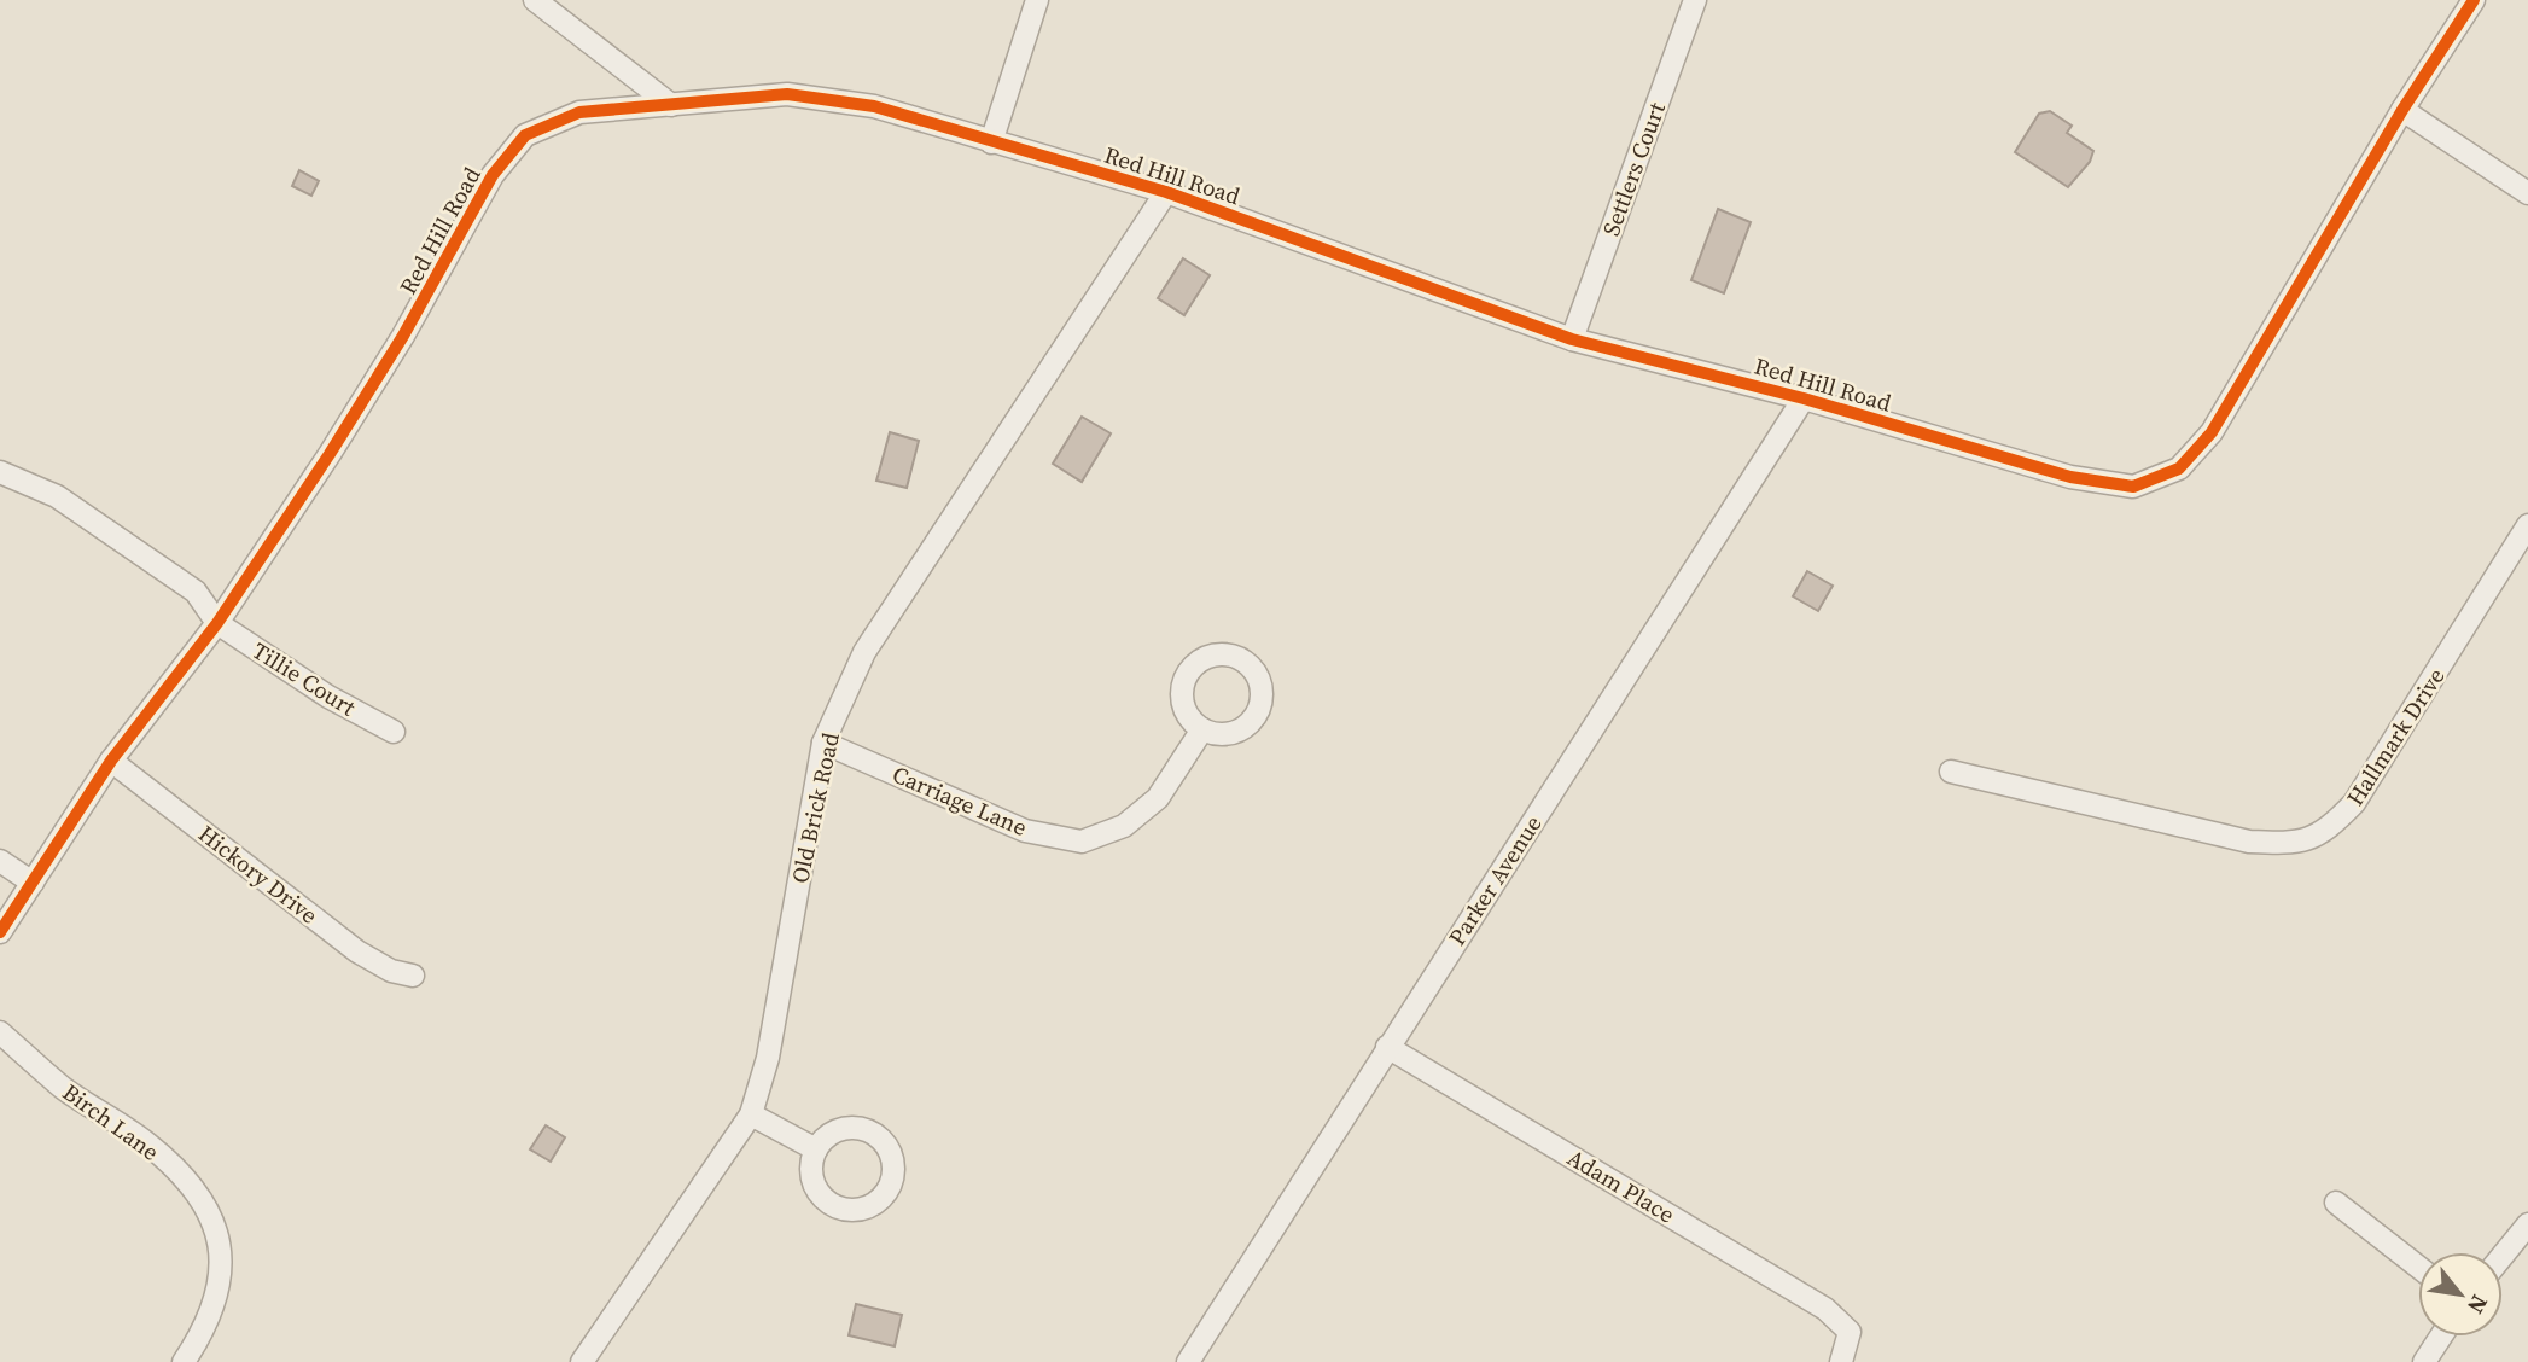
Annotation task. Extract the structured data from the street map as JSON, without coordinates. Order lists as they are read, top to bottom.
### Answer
{
  "streets": {
    "street": [
      "Settlers Court",
      "Red Hill Road",
      "Tillie Court",
      "Hallmark Drive",
      "Carriage Lane",
      "Old Brick Road",
      "Hickory Drive",
      "Parker Avenue",
      "Birch Lane",
      "Adam Place"
    ]
  },
  "crossings": [
    ["Settlers Court", "Red Hill Road"],
    ["Red Hill Road", "Tillie Court"],
    ["Red Hill Road", "Old Brick Road"],
    ["Red Hill Road", "Hickory Drive"],
    ["Red Hill Road", "Parker Avenue"],
    ["Carriage Lane", "Old Brick Road"],
    ["Parker Avenue", "Adam Place"]
  ],
  "north": "bottom right"
}
